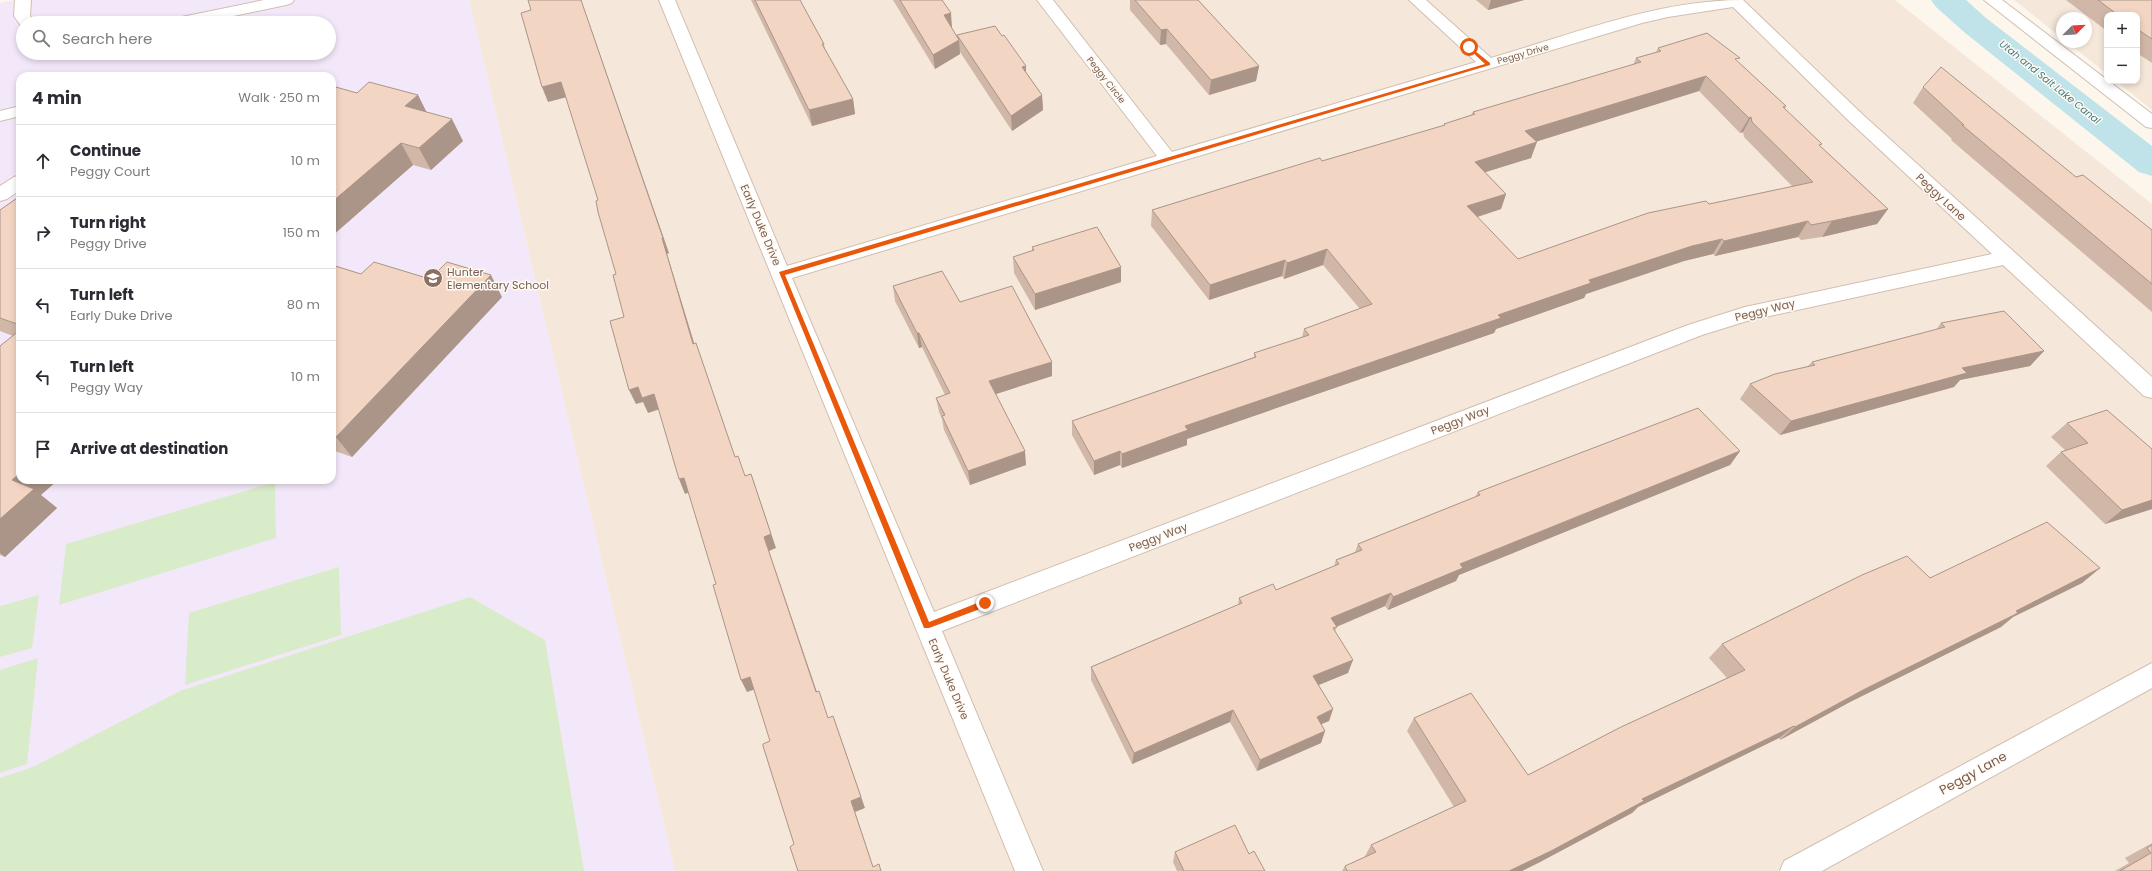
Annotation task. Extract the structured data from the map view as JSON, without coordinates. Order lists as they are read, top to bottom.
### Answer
{
  "streets": {
    "street": [
      "Peggy Drive",
      "Peggy Circle",
      "Peggy Lane",
      "Early Duke Drive",
      "Peggy Way"
    ]
  },
  "crossings": [
    ["Peggy Drive", "Peggy Circle"],
    ["Peggy Drive", "Peggy Lane"],
    ["Peggy Drive", "Early Duke Drive"],
    ["Peggy Lane", "Peggy Way"],
    ["Early Duke Drive", "Peggy Way"]
  ],
  "water": ["Utah and Salt Lake Canal"],
  "places": {
    "school or university": ["Hunter Elementary School"]
  },
  "north": "top right",
  "page": {
    "map_buttons": ["+", "−"],
    "search": "Search here",
    "heading": ["4 min", "Walk · 250 m"],
    "list": [
      ["Continue", "Peggy Court", "10 m"],
      ["Turn right", "Peggy Drive", "150 m"],
      ["Turn left", "Early Duke Drive", "80 m"],
      ["Turn left", "Peggy Way", "10 m"],
      "Arrive at destination"
    ]
  }
}
